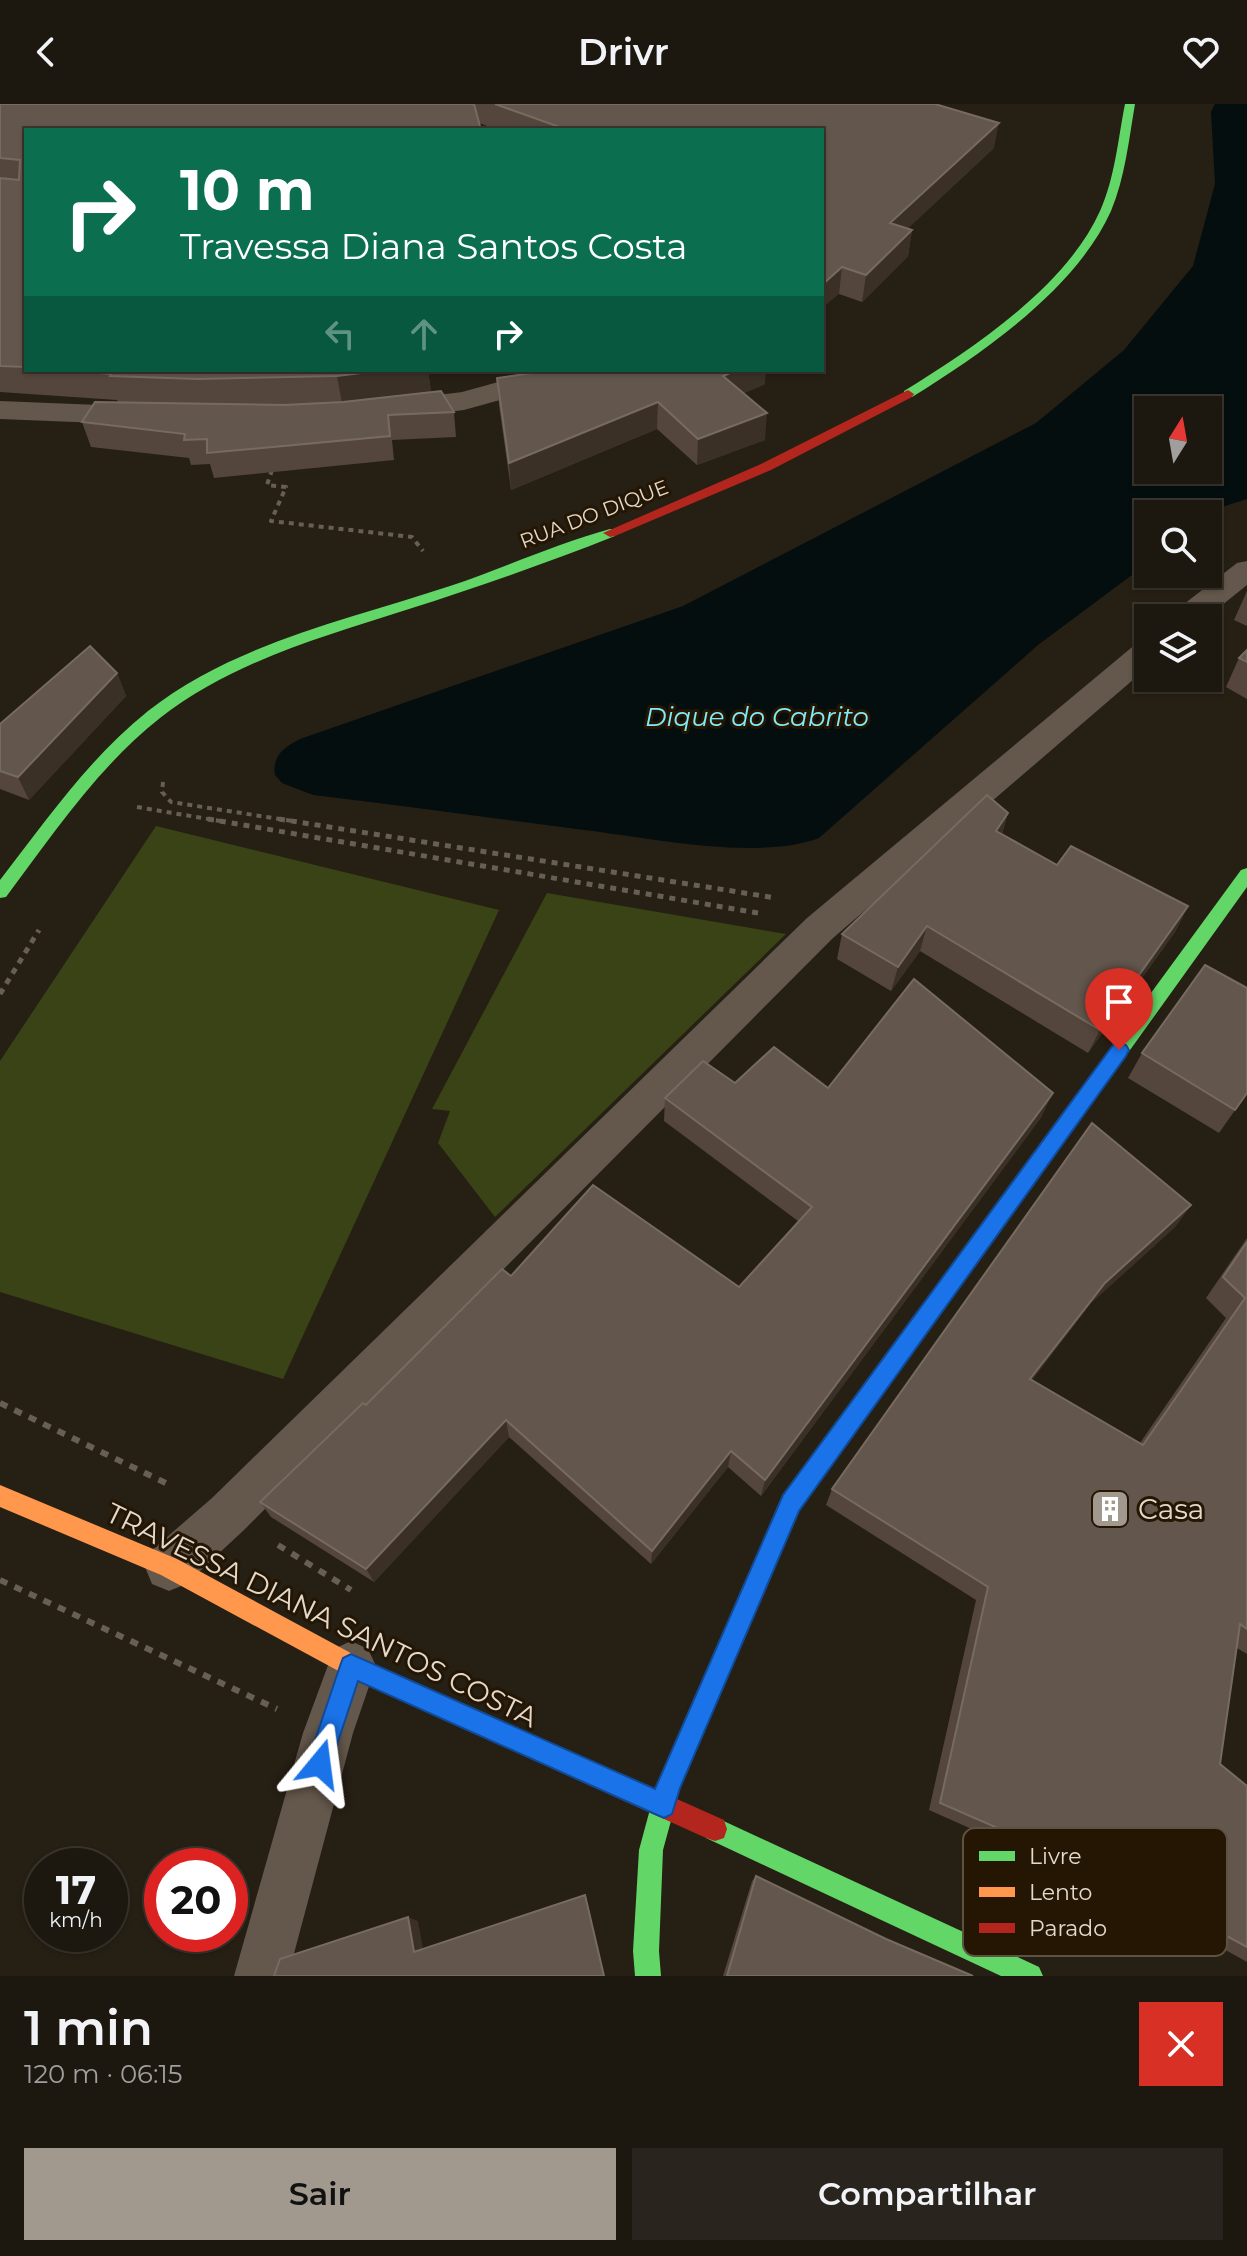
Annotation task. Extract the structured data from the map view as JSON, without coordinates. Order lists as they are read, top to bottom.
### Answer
{
  "streets": {
    "street": ["RUA DO DIQUE", "TRAVESSA DIANA SANTOS COSTA"]
  },
  "water": ["Dique do Cabrito"],
  "places": {
    "building": ["Casa"]
  },
  "legend": ["Livre", "Lento", "Parado"],
  "north": "top",
  "page": {
    "header": "Drivr",
    "turn": ["10 m", "Travessa Diana Santos Costa"],
    "speed": "17 km/h",
    "limit": "20",
    "heading": ["1 min", "120 m · 06:15"],
    "buttons": ["Sair", "Compartilhar"]
  }
}
